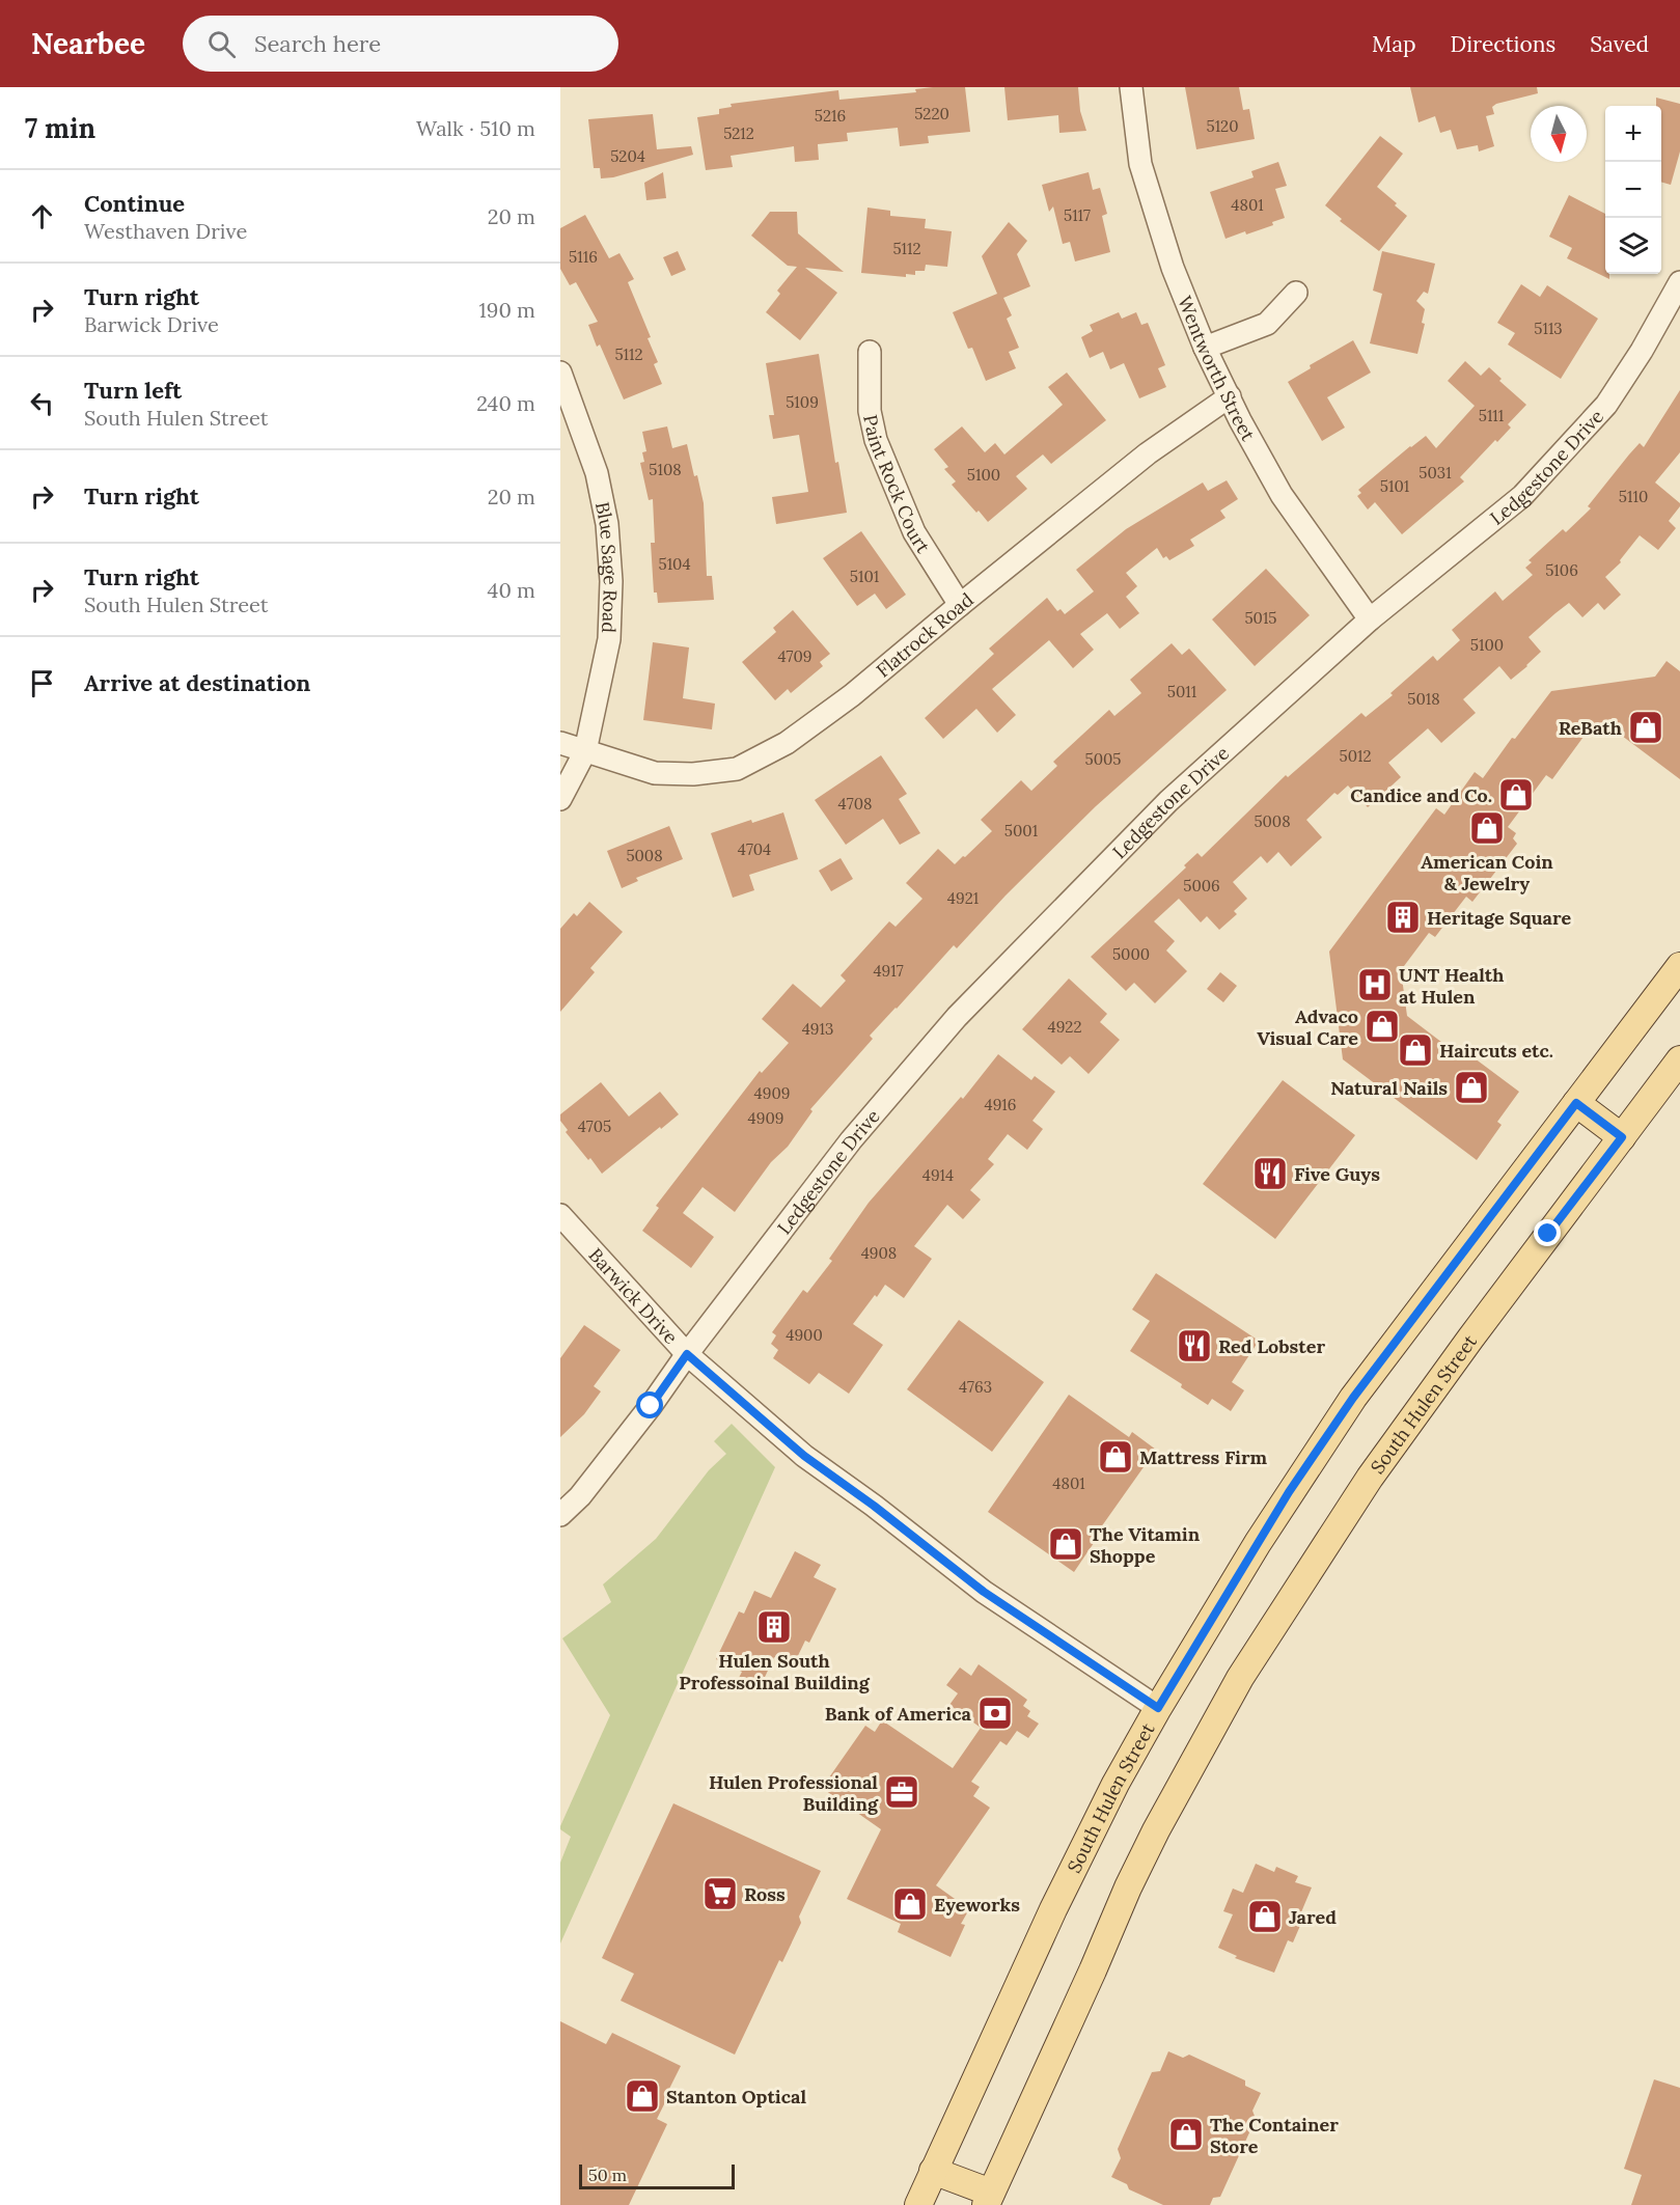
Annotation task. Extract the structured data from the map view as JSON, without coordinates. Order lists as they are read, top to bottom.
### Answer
{
  "streets": {
    "main road": ["South Hulen Street"],
    "street": [
      "Wentworth Street",
      "Ledgestone Drive",
      "Paint Rock Court",
      "Blue Sage Road",
      "Flatrock Road",
      "Barwick Drive"
    ]
  },
  "crossings": [
    ["Wentworth Street", "Ledgestone Drive"],
    ["Wentworth Street", "Flatrock Road"],
    ["Ledgestone Drive", "Barwick Drive"],
    ["Paint Rock Court", "Flatrock Road"],
    ["Blue Sage Road", "Flatrock Road"],
    ["Barwick Drive", "South Hulen Street"]
  ],
  "places": {
    "shop": [
      "ReBath",
      "Candice and Co.",
      "American Coin & Jewelry",
      "Advaco Visual Care",
      "Haircuts etc.",
      "Natural Nails",
      "Mattress Firm",
      "The Vitamin Shoppe",
      "Eyeworks",
      "Jared",
      "Stanton Optical",
      "The Container Store"
    ],
    "building": ["Heritage Square", "Hulen South Professoinal Building"],
    "hospital": ["UNT Health at Hulen"],
    "restaurant": ["Five Guys", "Red Lobster"],
    "bank": ["Bank of America"],
    "office": ["Hulen Professional Building"],
    "supermarket": ["Ross"]
  },
  "house_numbers": [
    "5220",
    "5216",
    "5120",
    "5212",
    "5204",
    "4801",
    "5117",
    "5112",
    "5116",
    "5113",
    "5112",
    "5109",
    "5111",
    "5108",
    "5031",
    "5100",
    "5101",
    "5110",
    "5104",
    "5106",
    "5101",
    "5015",
    "5100",
    "4709",
    "5011",
    "5018",
    "5012",
    "5005",
    "4708",
    "5008",
    "5001",
    "4704",
    "5008",
    "5006",
    "4921",
    "5000",
    "4917",
    "4922",
    "4913",
    "4909",
    "4916",
    "4909",
    "4705",
    "4914",
    "4908",
    "4900",
    "4763",
    "4801"
  ],
  "scale_bar": "50 m",
  "north": "bottom",
  "page": {
    "header": "Nearbee",
    "search": "Search here",
    "nav": ["Map", "Directions", "Saved"],
    "heading": ["7 min", "Walk · 510 m"],
    "map_buttons": ["+", "−"],
    "list": [
      ["Continue", "Westhaven Drive", "20 m"],
      ["Turn right", "Barwick Drive", "190 m"],
      ["Turn left", "South Hulen Street", "240 m"],
      ["Turn right", "20 m"],
      ["Turn right", "South Hulen Street", "40 m"],
      "Arrive at destination"
    ],
    "scale": "50 m"
  }
}
